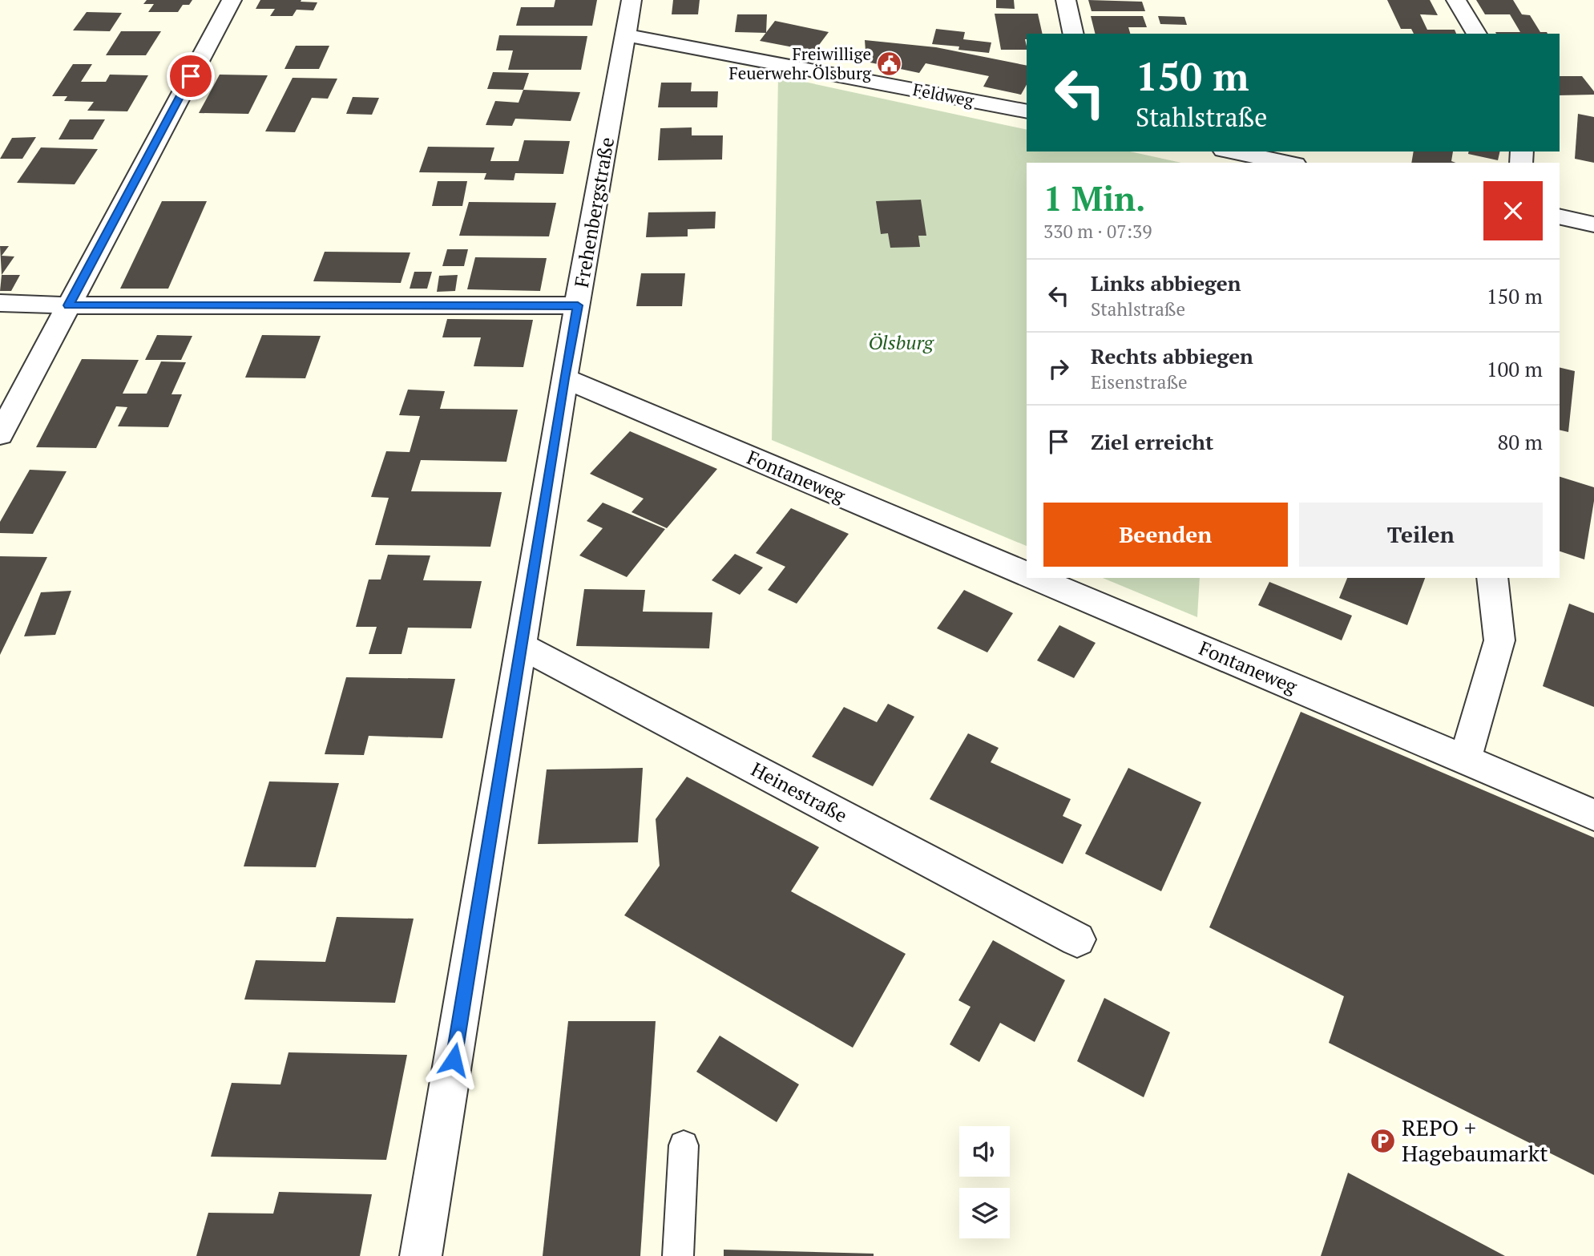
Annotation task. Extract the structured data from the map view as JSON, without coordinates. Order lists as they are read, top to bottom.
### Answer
{
  "streets": {
    "street": [
      "Feldweg",
      "Frehenbergstraße",
      "Fontaneweg",
      "Heinestraße"
    ]
  },
  "crossings": [
    ["Feldweg", "Frehenbergstraße"],
    ["Frehenbergstraße", "Fontaneweg"],
    ["Frehenbergstraße", "Heinestraße"]
  ],
  "parks": ["Ölsburg"],
  "places": {
    "public building": ["Freiwillige Feuerwehr Ölsburg"],
    "parking": ["REPO + Hagebaumarkt"]
  },
  "page": {
    "turn": ["150 m", "Stahlstraße"],
    "heading": ["1 Min.", "330 m · 07:39"],
    "list": [
      {
        "name": "Links abbiegen",
        "note": "Stahlstraße",
        "value": "150 m"
      },
      {
        "name": "Rechts abbiegen",
        "note": "Eisenstraße",
        "value": "100 m"
      },
      {
        "name": "Ziel erreicht",
        "value": "80 m"
      }
    ],
    "buttons": ["Beenden", "Teilen"]
  }
}
